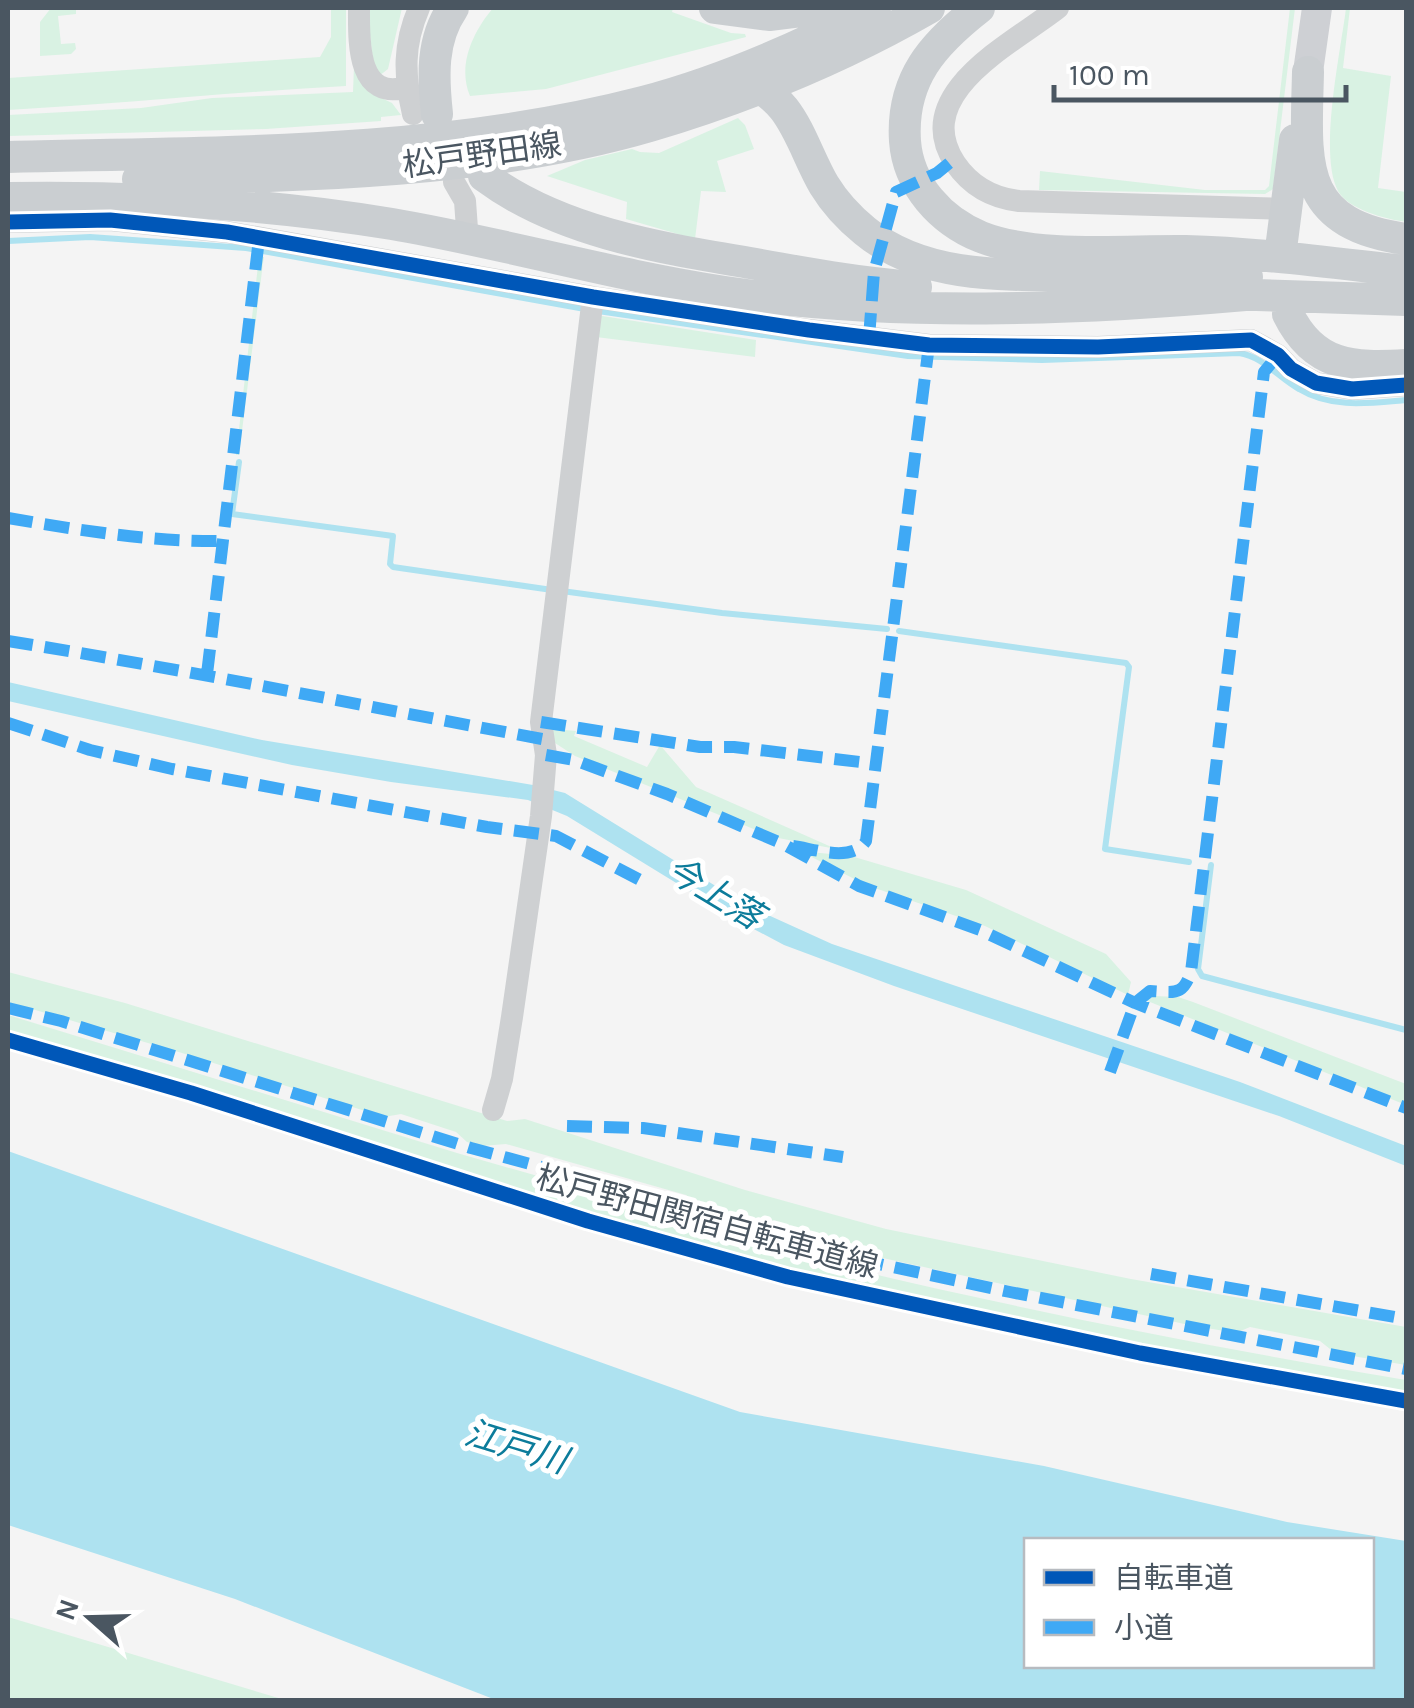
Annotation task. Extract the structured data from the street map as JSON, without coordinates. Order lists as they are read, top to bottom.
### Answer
{
  "streets": {
    "main road": ["松戸野田線"],
    "cycle path": ["松戸野田関宿自転車道線"]
  },
  "water": ["今上落", "江戸川"],
  "legend": ["自転車道", "小道"],
  "scale_bar": "100 m",
  "north": "left"
}
